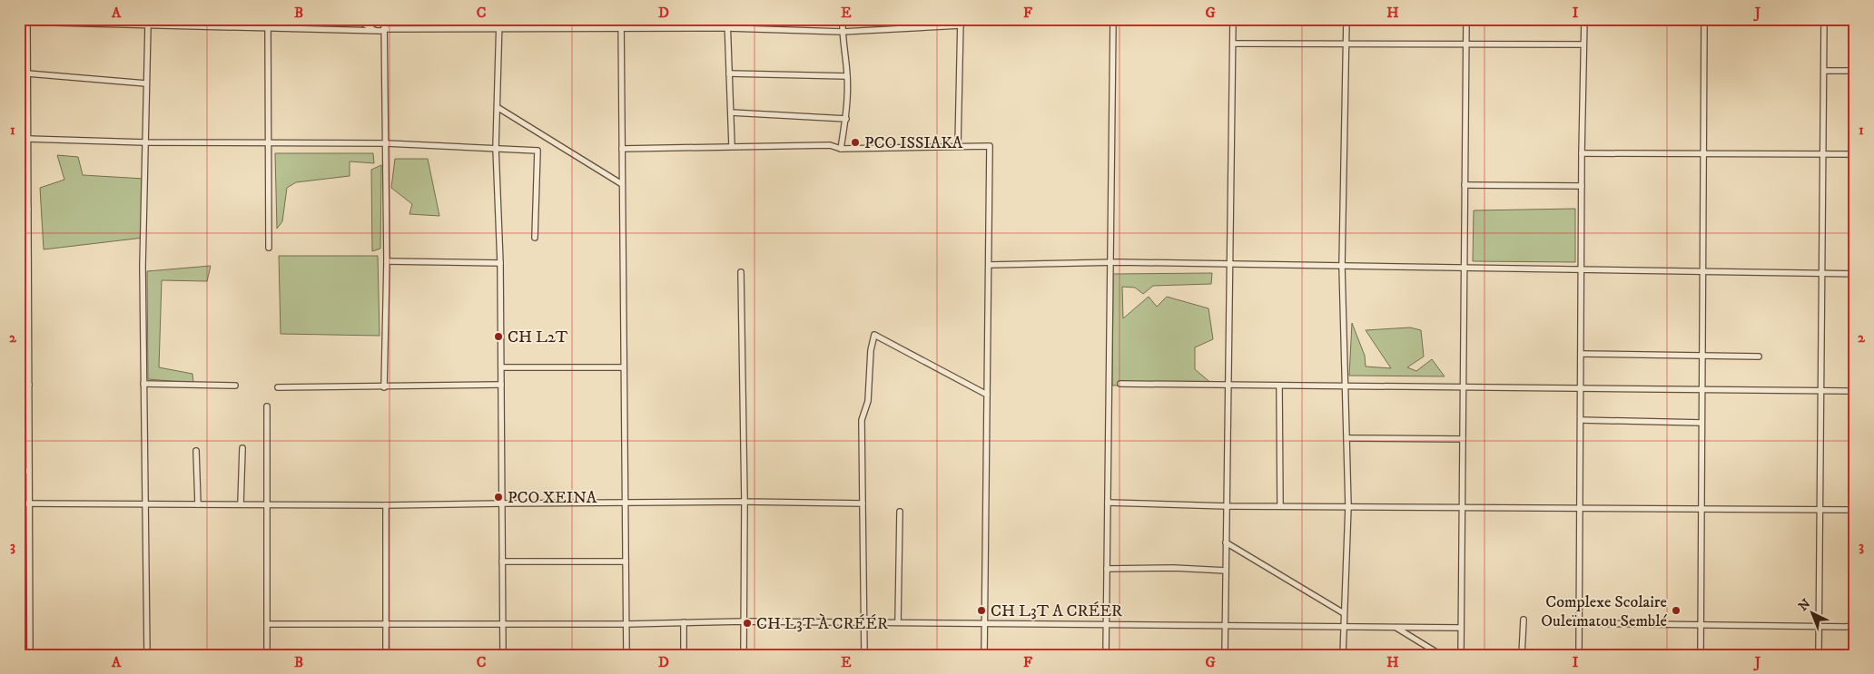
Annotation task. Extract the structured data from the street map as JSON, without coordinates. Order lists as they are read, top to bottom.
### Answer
{
  "places": [
    "PCO ISSIAKA",
    "CH L2T",
    "PCO XEINA",
    "CH L3T A CRÉER",
    "Complexe Scolaire Ouleïmatou Semblé",
    "CH L3T À CRÉÉR"
  ],
  "north": "top left",
  "grid": {
    "columns": [
      "A",
      "B",
      "C",
      "D",
      "E",
      "F",
      "G",
      "H",
      "I",
      "J"
    ],
    "rows": ["1", "2", "3"]
  }
}
